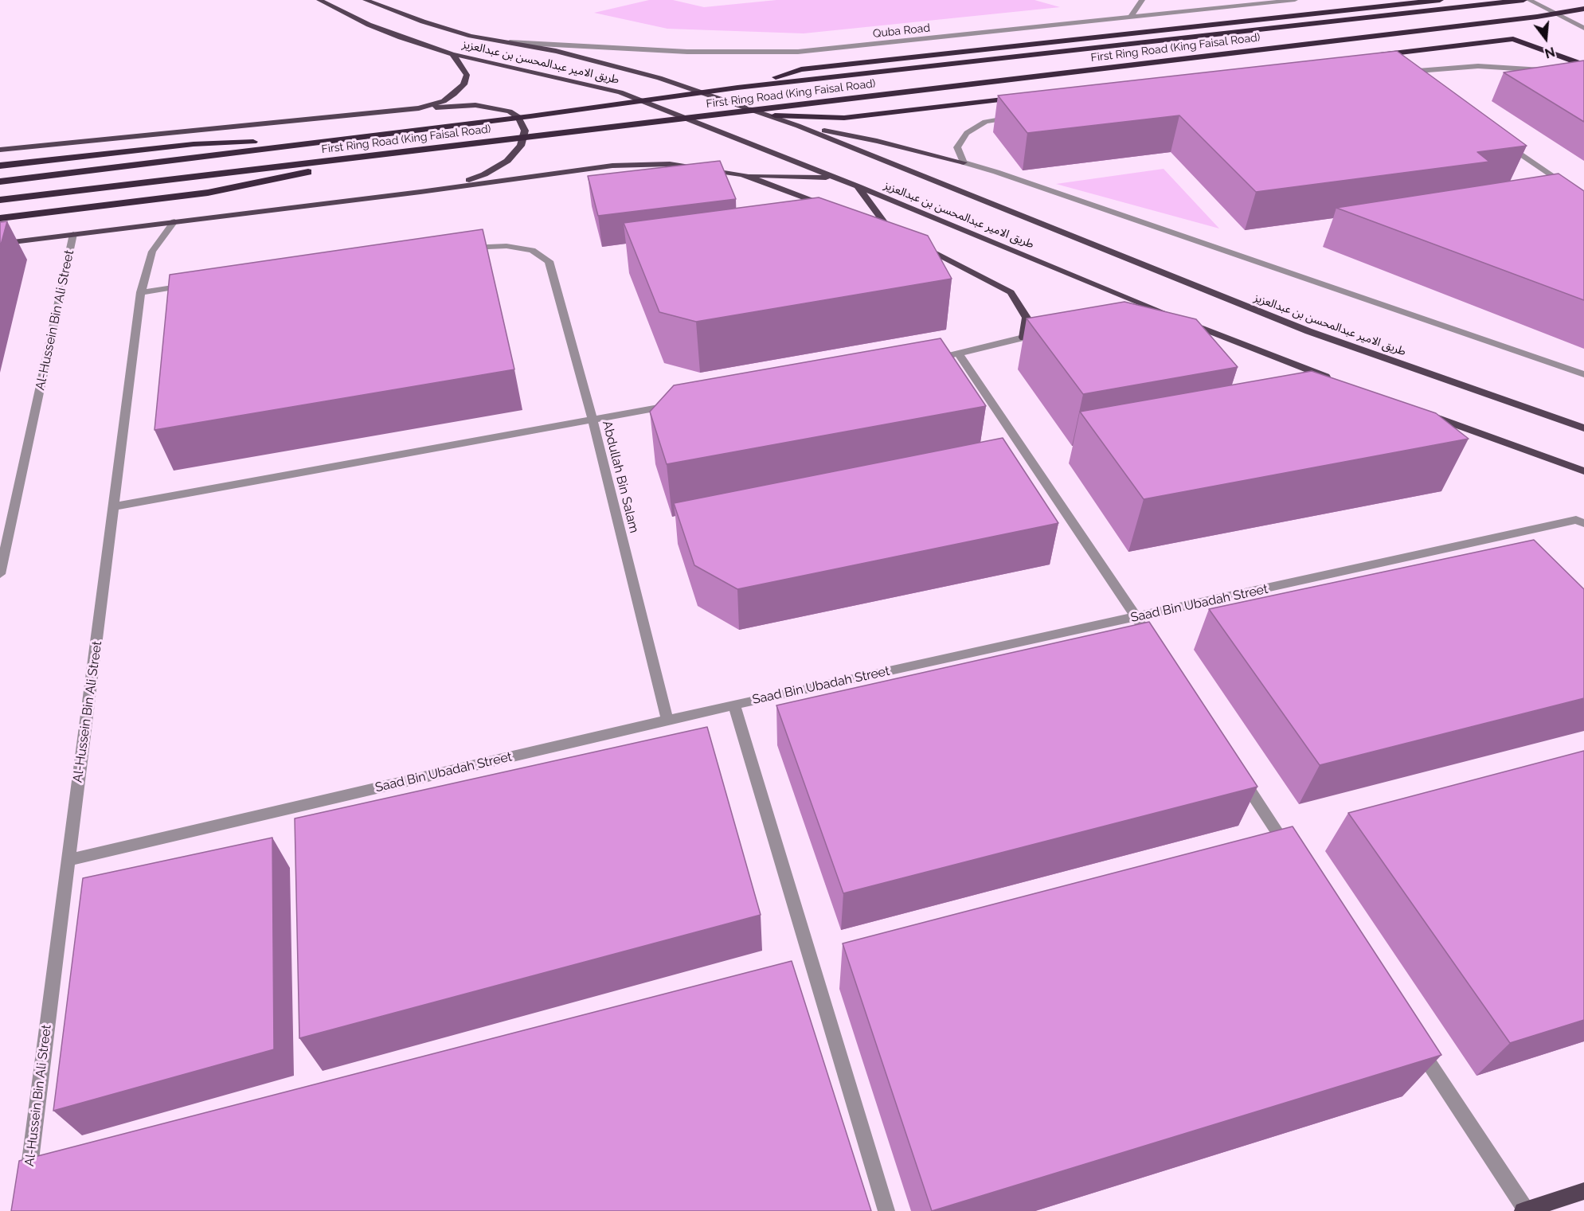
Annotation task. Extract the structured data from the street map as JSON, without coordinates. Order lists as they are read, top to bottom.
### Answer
{
  "streets": {
    "highway": ["First Ring Road (King Faisal Road)"],
    "main road": ["طريق الامير عبدالمحسن بن عبدالعزيز"],
    "street": [
      "Quba Road",
      "Al-Hussein Bin Ali Street",
      "Abdullah Bin Salam",
      "Saad Bin Ubadah Street"
    ]
  },
  "crossings": [
    ["Quba Road", "طريق الامير عبدالمحسن بن عبدالعزيز"],
    ["Al-Hussein Bin Ali Street", "Saad Bin Ubadah Street"],
    ["Abdullah Bin Salam", "Saad Bin Ubadah Street"]
  ],
  "north": "bottom"
}
